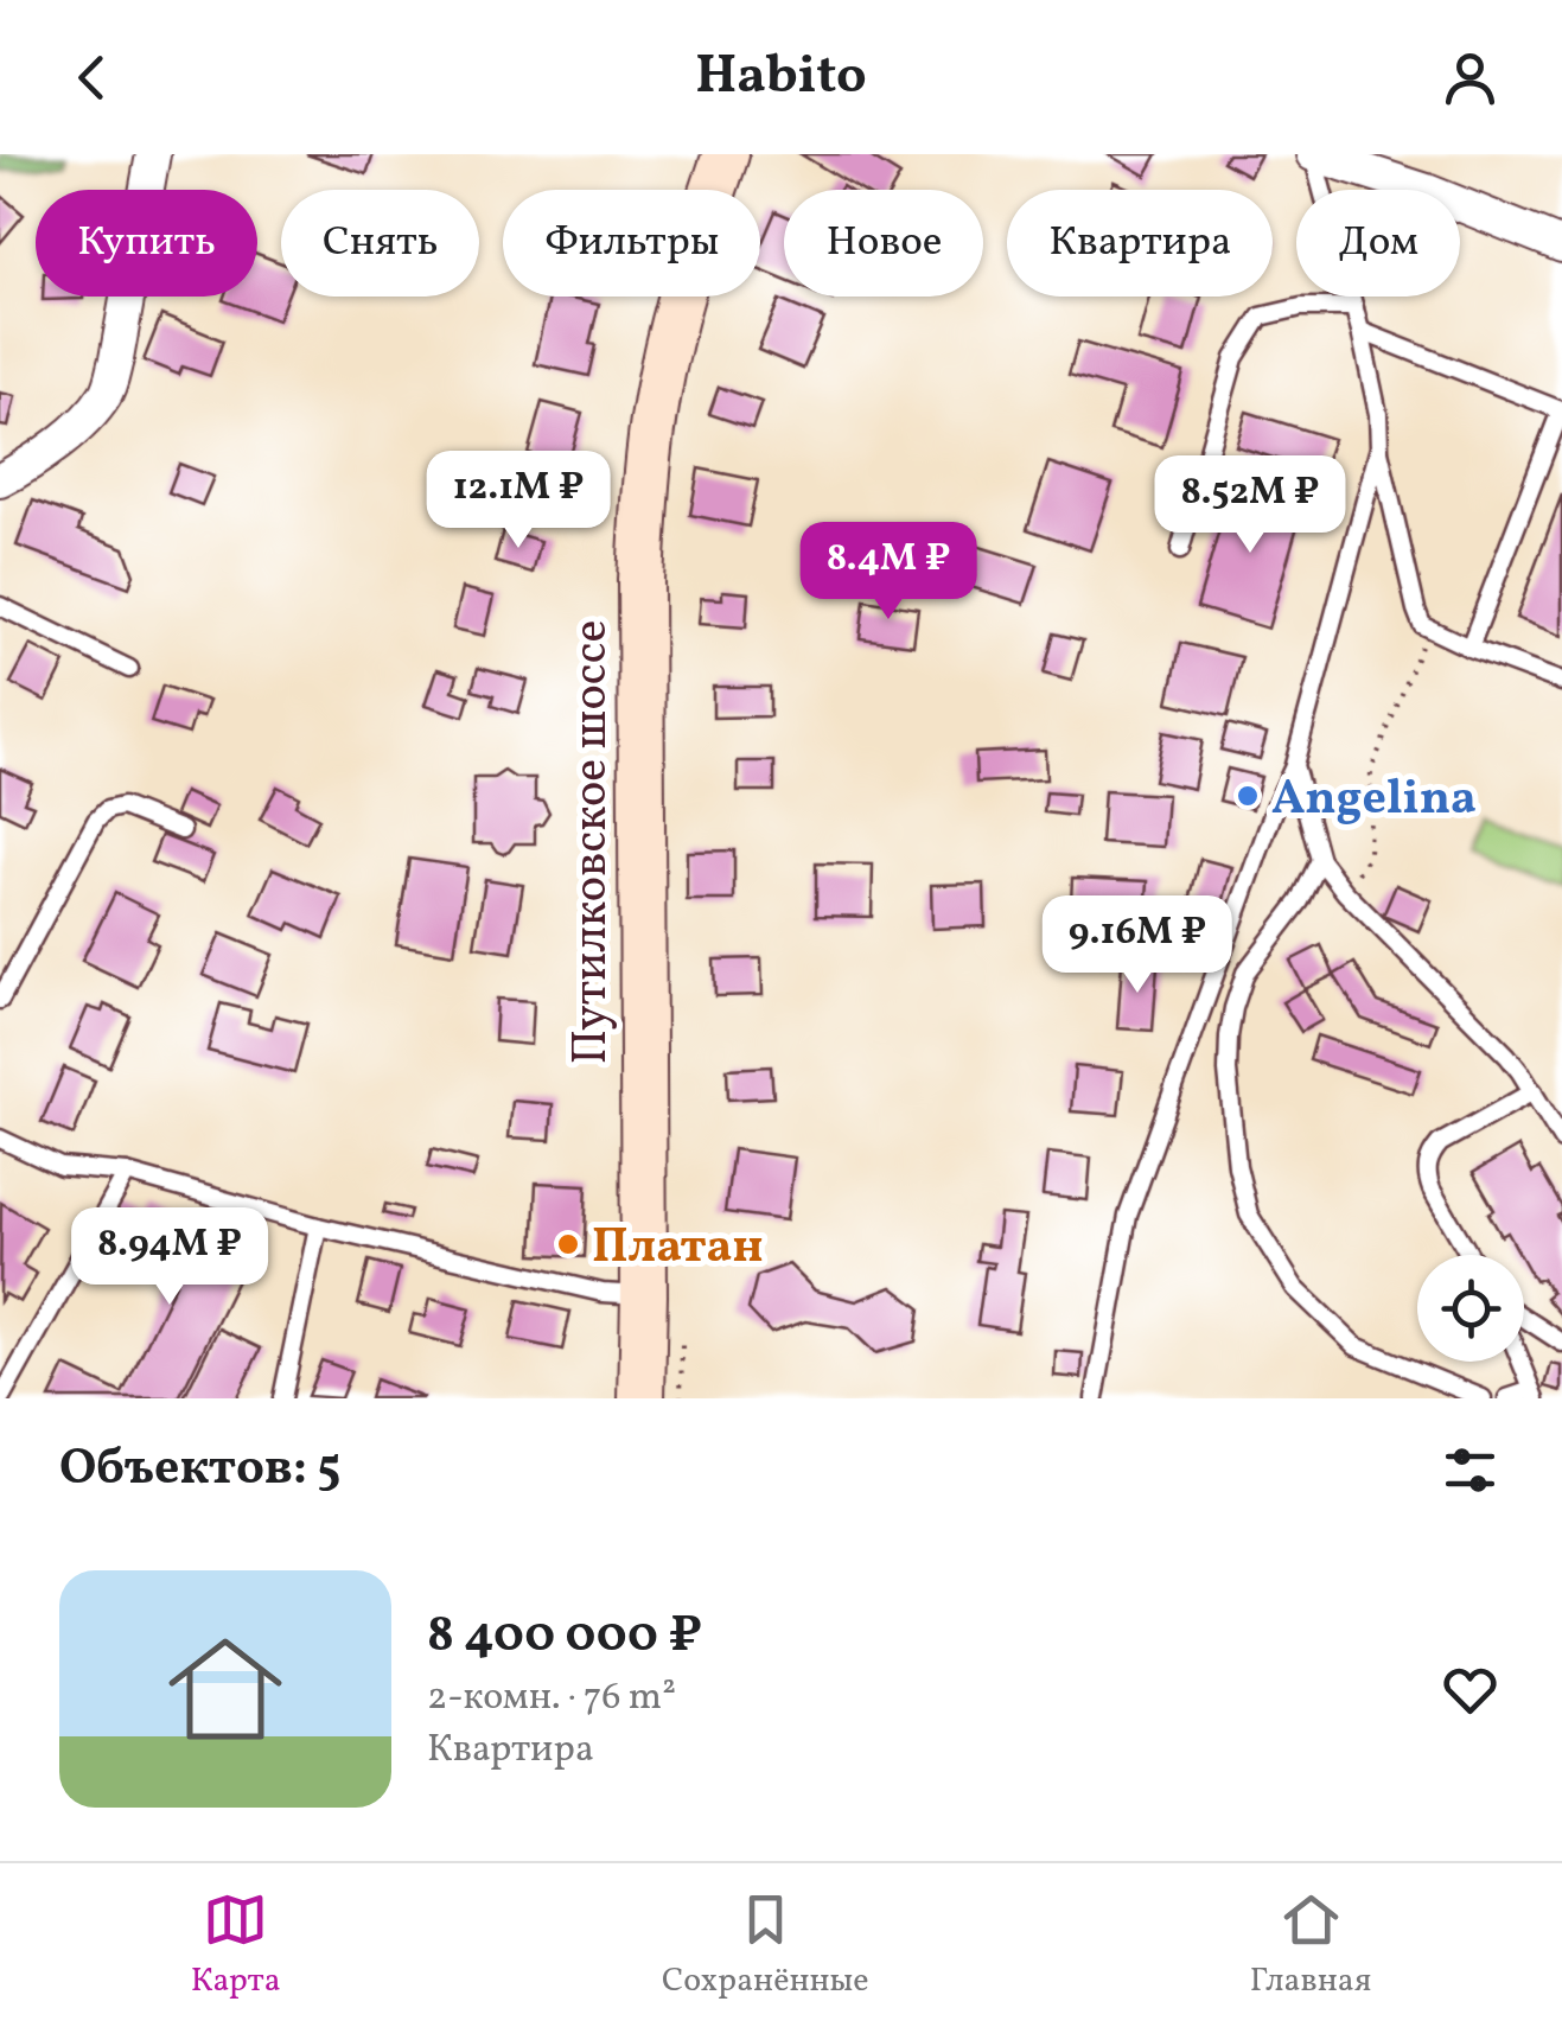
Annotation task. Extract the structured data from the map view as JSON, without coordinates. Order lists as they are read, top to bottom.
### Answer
{
  "streets": {
    "main road": ["Путилковское шоссе"]
  },
  "places": ["Angelina", "Платан"],
  "page": {
    "header": "Habito",
    "chip": [
      "Купить",
      "Снять",
      "Фильтры",
      "Новое",
      "Квартира",
      "Дом"
    ],
    "price": [
      "12.1M ₽",
      "8.52M ₽",
      "8.4M ₽",
      "9.16M ₽",
      "8.94M ₽"
    ],
    "heading": "Объектов: 5",
    "list": [
      {
        "name": "8 400 000 ₽",
        "note": "2-комн. · 76 m² · Квартира"
      }
    ],
    "tabs": ["Карта", "Сохранённые", "Главная"]
  }
}
